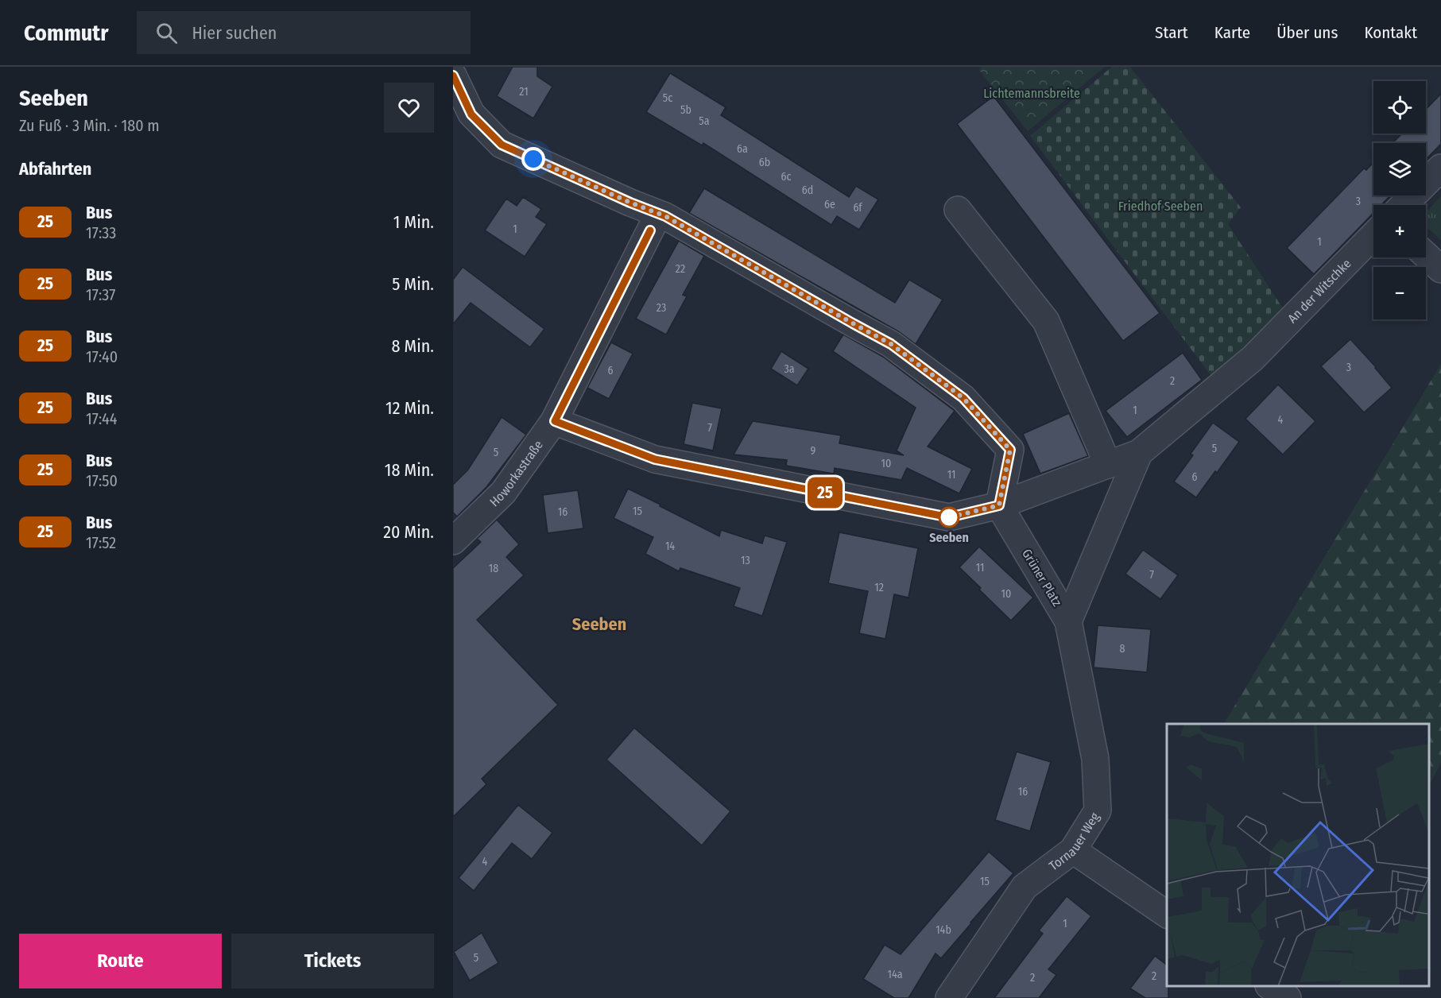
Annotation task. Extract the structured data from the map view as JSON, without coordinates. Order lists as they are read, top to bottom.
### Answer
{
  "streets": {
    "street": [
      "An der Witschke",
      "Howorkastraße",
      "Grüner Platz",
      "Tornauer Weg"
    ]
  },
  "crossings": [
    ["An der Witschke", "Grüner Platz"],
    ["Grüner Platz", "Tornauer Weg"]
  ],
  "districts": ["Seeben"],
  "parks": ["Lichtemannsbreite", "Friedhof Seeben"],
  "places": ["Seeben"],
  "lines": ["bus line 25"],
  "house_numbers": [
    "21",
    "5c",
    "5b",
    "5a",
    "6a",
    "6b",
    "6c",
    "6d",
    "3",
    "6e",
    "6f",
    "1",
    "1",
    "22",
    "23",
    "3",
    "3a",
    "6",
    "2",
    "1",
    "4",
    "7",
    "5",
    "9",
    "5",
    "10",
    "11",
    "6",
    "15",
    "16",
    "14",
    "13",
    "11",
    "18",
    "7",
    "12",
    "10",
    "8",
    "16",
    "4",
    "15",
    "1",
    "14b",
    "5",
    "14a",
    "2",
    "2"
  ],
  "page": {
    "header": "Commutr",
    "search": "Hier suchen",
    "nav": [
      "Start",
      "Karte",
      "Über uns",
      "Kontakt"
    ],
    "heading": [
      ["Seeben", "Zu Fuß · 3 Min. · 180 m"],
      "Abfahrten"
    ],
    "on_map": "25",
    "map_buttons": ["+", "−"],
    "list": [
      {
        "mark": "25",
        "name": "Bus",
        "note": "17:33",
        "value": "1 Min."
      },
      {
        "mark": "25",
        "name": "Bus",
        "note": "17:37",
        "value": "5 Min."
      },
      {
        "mark": "25",
        "name": "Bus",
        "note": "17:40",
        "value": "8 Min."
      },
      {
        "mark": "25",
        "name": "Bus",
        "note": "17:44",
        "value": "12 Min."
      },
      {
        "mark": "25",
        "name": "Bus",
        "note": "17:50",
        "value": "18 Min."
      },
      {
        "mark": "25",
        "name": "Bus",
        "note": "17:52",
        "value": "20 Min."
      }
    ],
    "buttons": ["Route", "Tickets"]
  }
}
